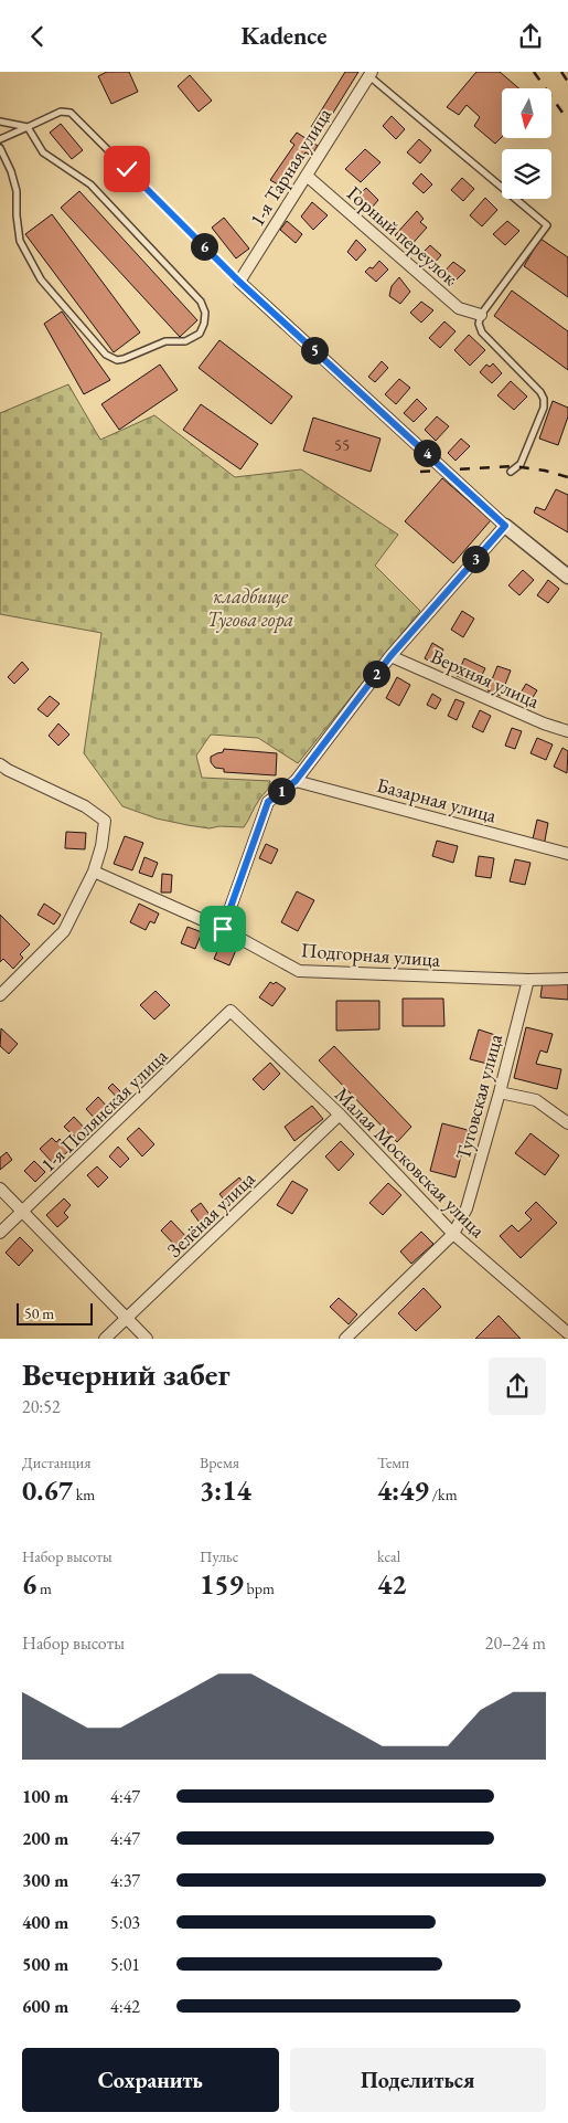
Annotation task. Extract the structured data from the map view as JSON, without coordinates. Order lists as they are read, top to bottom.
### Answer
{
  "streets": {
    "street": [
      "1-я Тарная улица",
      "Горный переулок",
      "Верхняя улица",
      "Базарная улица",
      "Подгорная улица",
      "Туговская улица",
      "1-я Полянская улица",
      "Малая Московская улица",
      "Зелёная улица"
    ]
  },
  "crossings": [
    ["1-я Тарная улица", "Горный переулок"],
    ["Подгорная улица", "Туговская улица"],
    ["Туговская улица", "Малая Московская улица"],
    ["1-я Полянская улица", "Малая Московская улица"],
    ["Малая Московская улица", "Зелёная улица"]
  ],
  "parks": ["кладбище Тугова гора"],
  "house_numbers": ["55"],
  "scale_bar": "50 m",
  "north": "bottom",
  "page": {
    "header": "Kadence",
    "pins": [
      "6",
      "5",
      "4",
      "3",
      "2",
      "1"
    ],
    "scale": "50 m",
    "heading": ["Вечерний забег", "20:52"],
    "stats": [
      ["Дистанция", "0.67 km"],
      ["Время", "3:14"],
      ["Темп", "4:49 /km"],
      ["Набор высоты", "6 m"],
      ["Пульс", "159 bpm"],
      ["kcal", "42"]
    ],
    "chart": ["Набор высоты", "20–24 m"],
    "list": [
      {
        "name": "100 m",
        "note": "4:47"
      },
      {
        "name": "200 m",
        "note": "4:47"
      },
      {
        "name": "300 m",
        "note": "4:37"
      },
      {
        "name": "400 m",
        "note": "5:03"
      },
      {
        "name": "500 m",
        "note": "5:01"
      },
      {
        "name": "600 m",
        "note": "4:42"
      }
    ],
    "buttons": ["Сохранить", "Поделиться"]
  }
}
